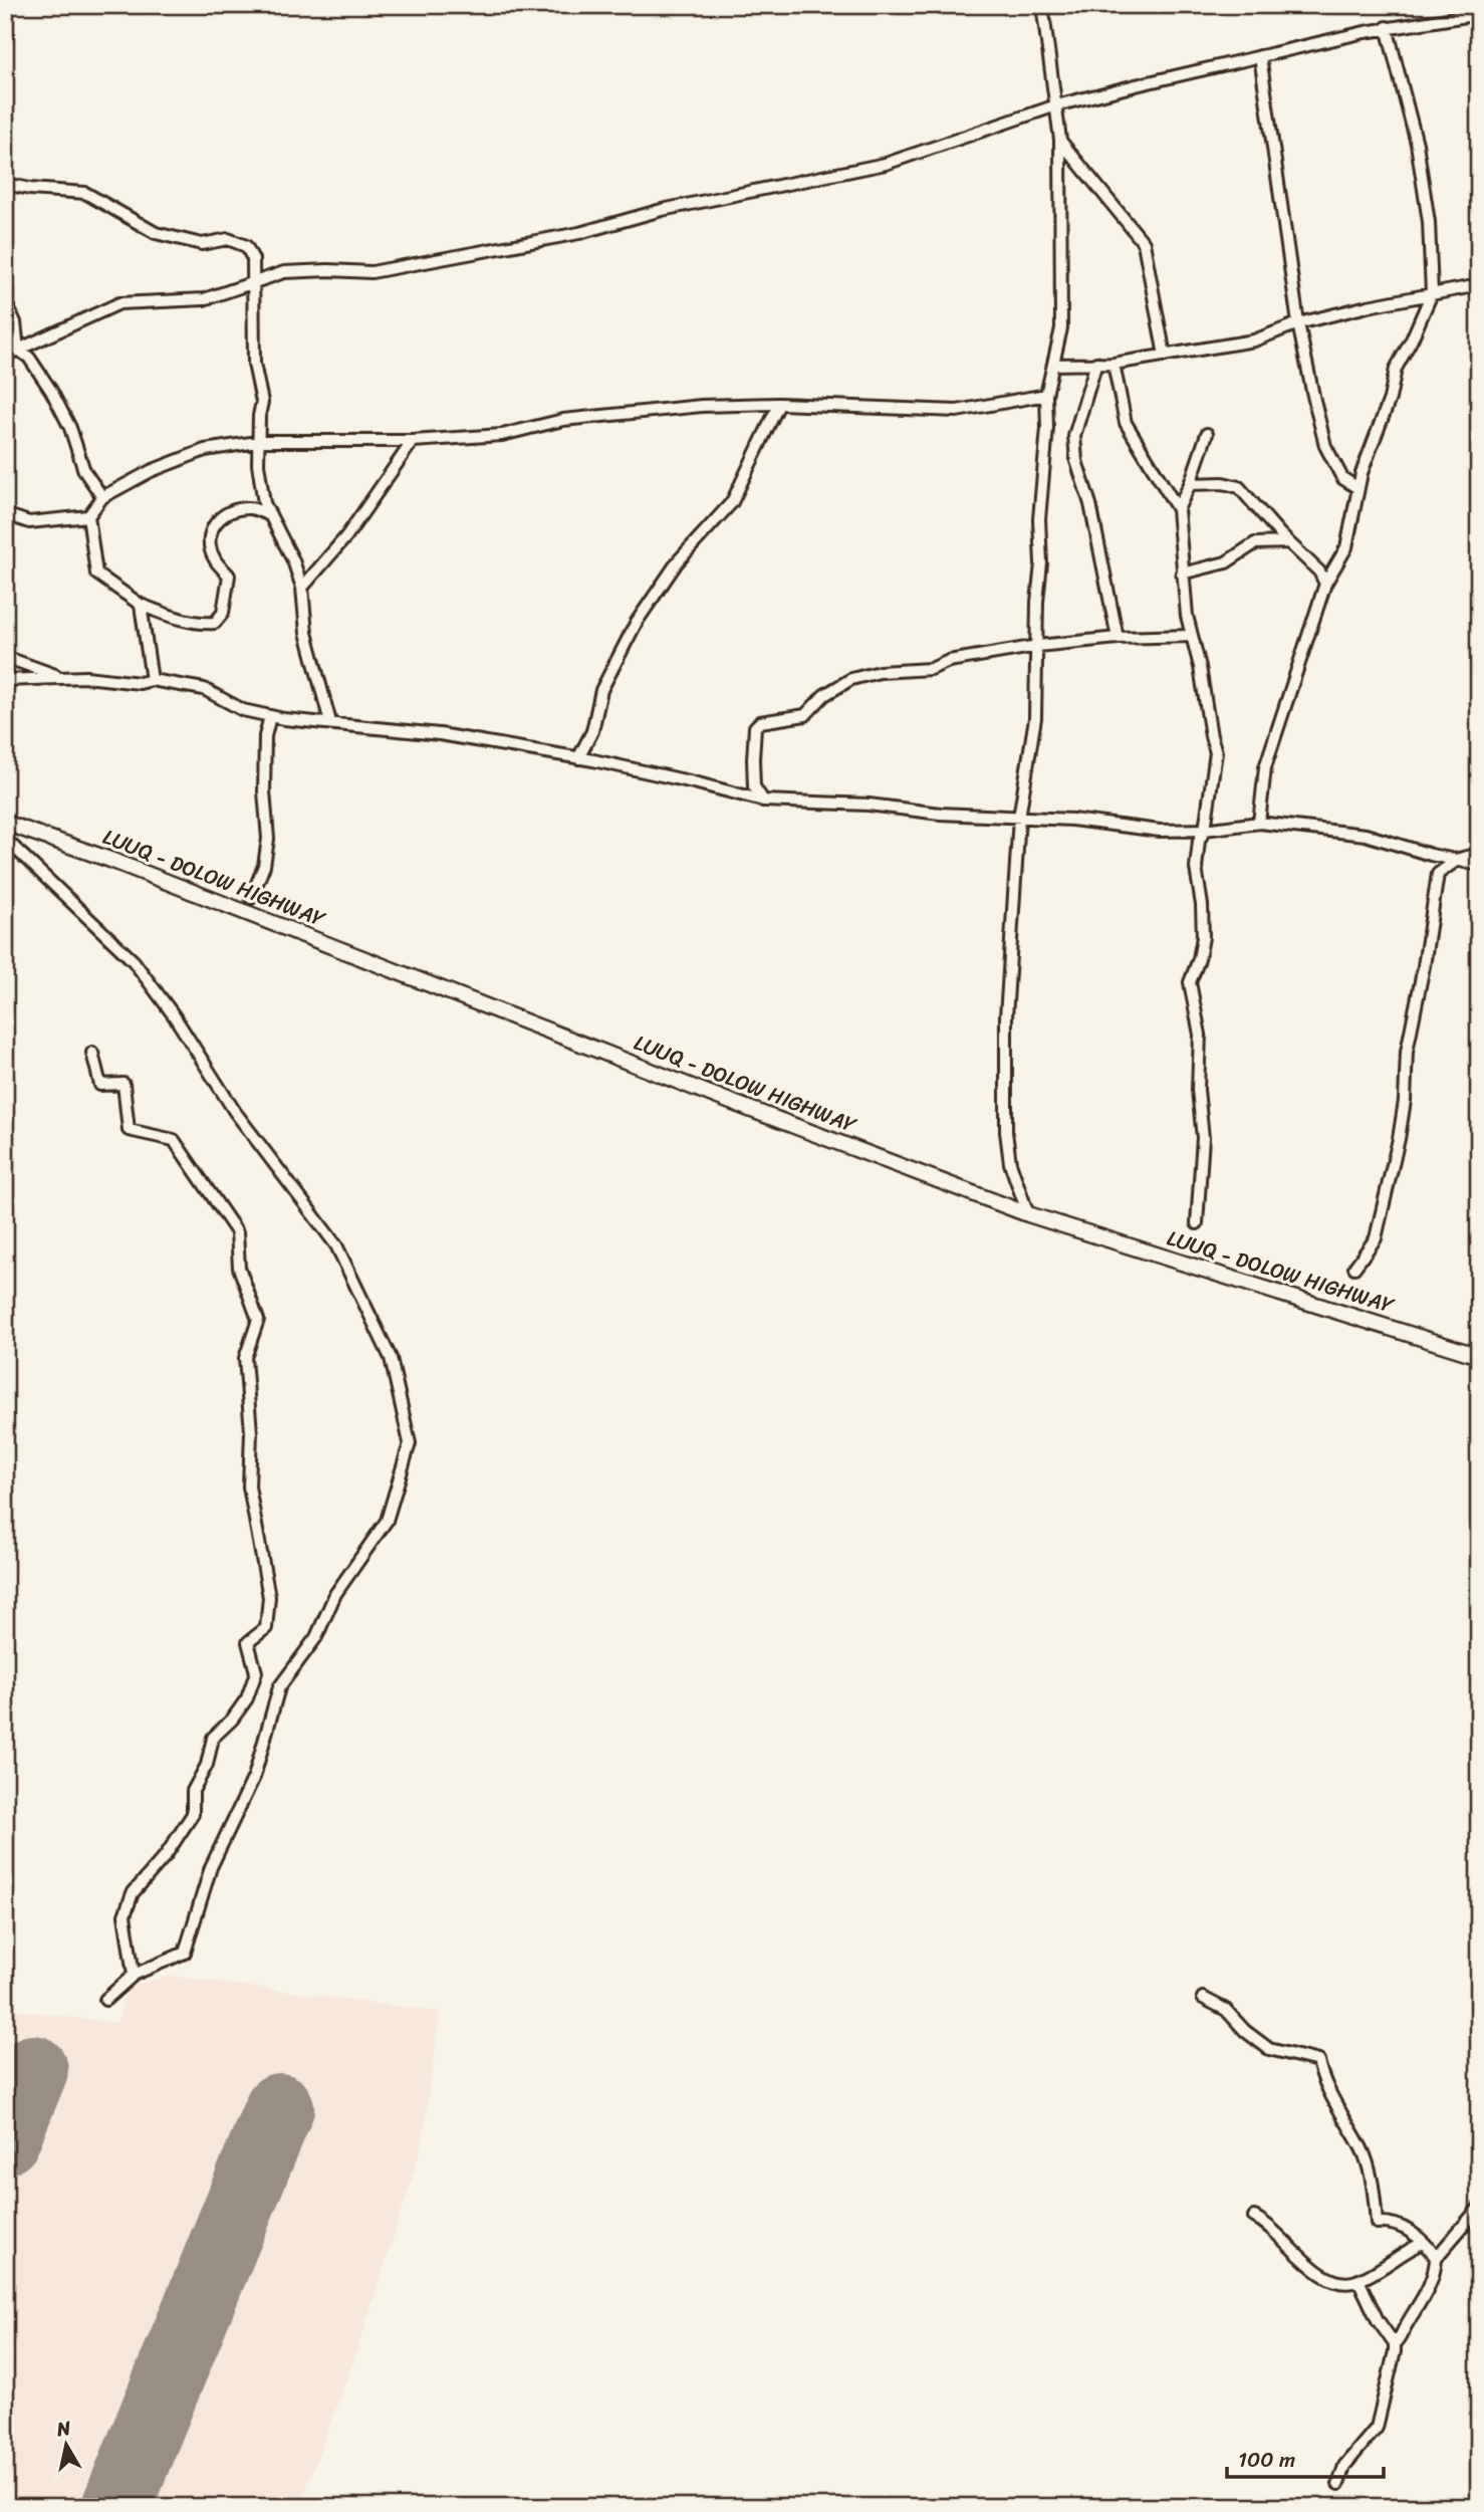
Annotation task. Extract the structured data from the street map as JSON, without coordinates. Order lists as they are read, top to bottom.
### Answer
{
  "streets": {
    "main road": ["LUUQ - DOLOW HIGHWAY"]
  },
  "scale_bar": "100 m",
  "north": "top"
}
